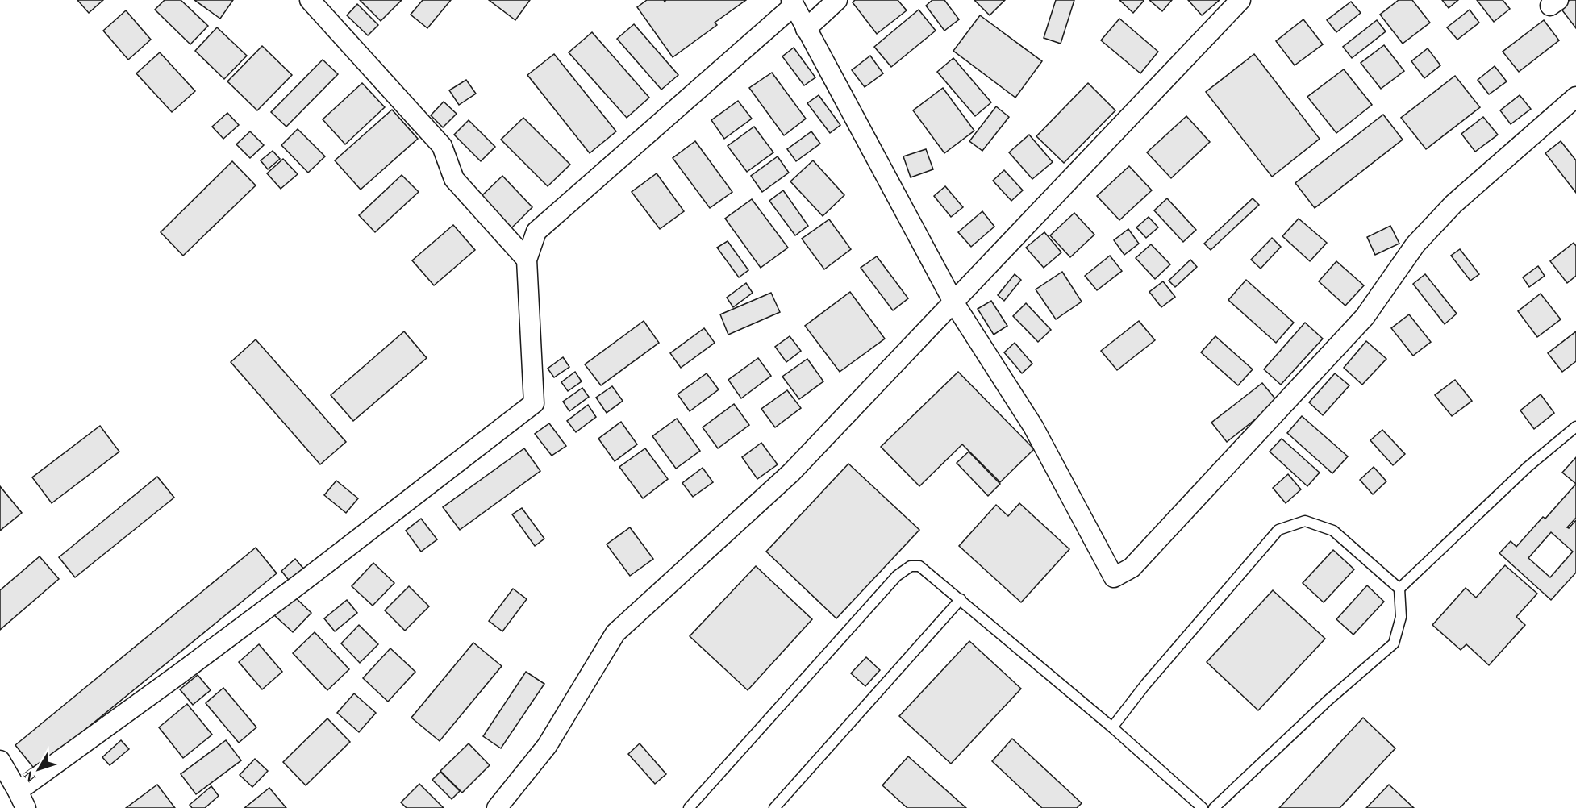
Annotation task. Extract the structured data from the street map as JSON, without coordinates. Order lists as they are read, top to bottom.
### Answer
{
  "north": "bottom left"
}
